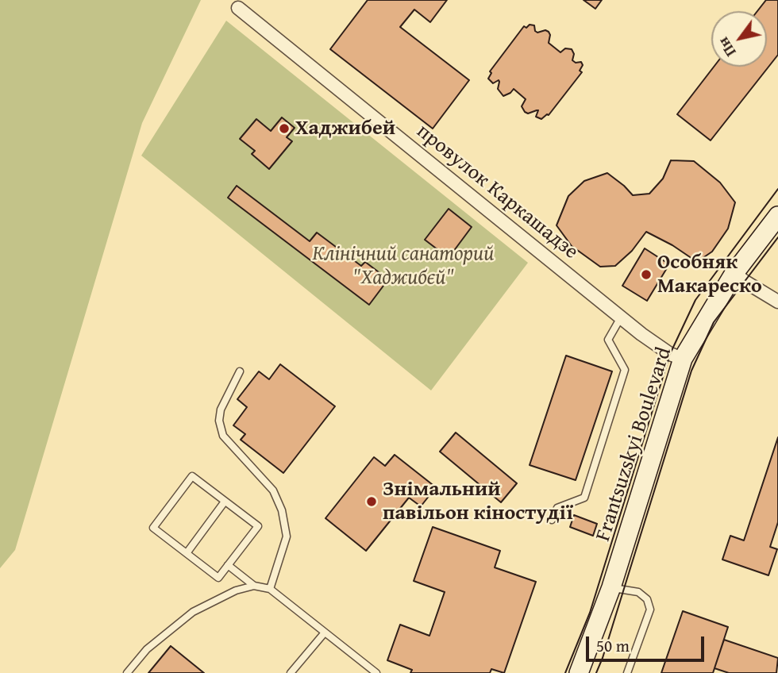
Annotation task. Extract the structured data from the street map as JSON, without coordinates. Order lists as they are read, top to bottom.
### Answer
{
  "streets": {
    "street": ["провулок Каркашадзе", "Frantsuzskyi Boulevard"]
  },
  "crossings": [
    ["провулок Каркашадзе", "Frantsuzskyi Boulevard"]
  ],
  "parks": ["Клінічний санаторий \"Хаджибєй\""],
  "places": ["Хаджибей", "Особняк Макареско", "Знімальний павільон кіностудії"],
  "scale_bar": "50 m",
  "north": "bottom left"
}
